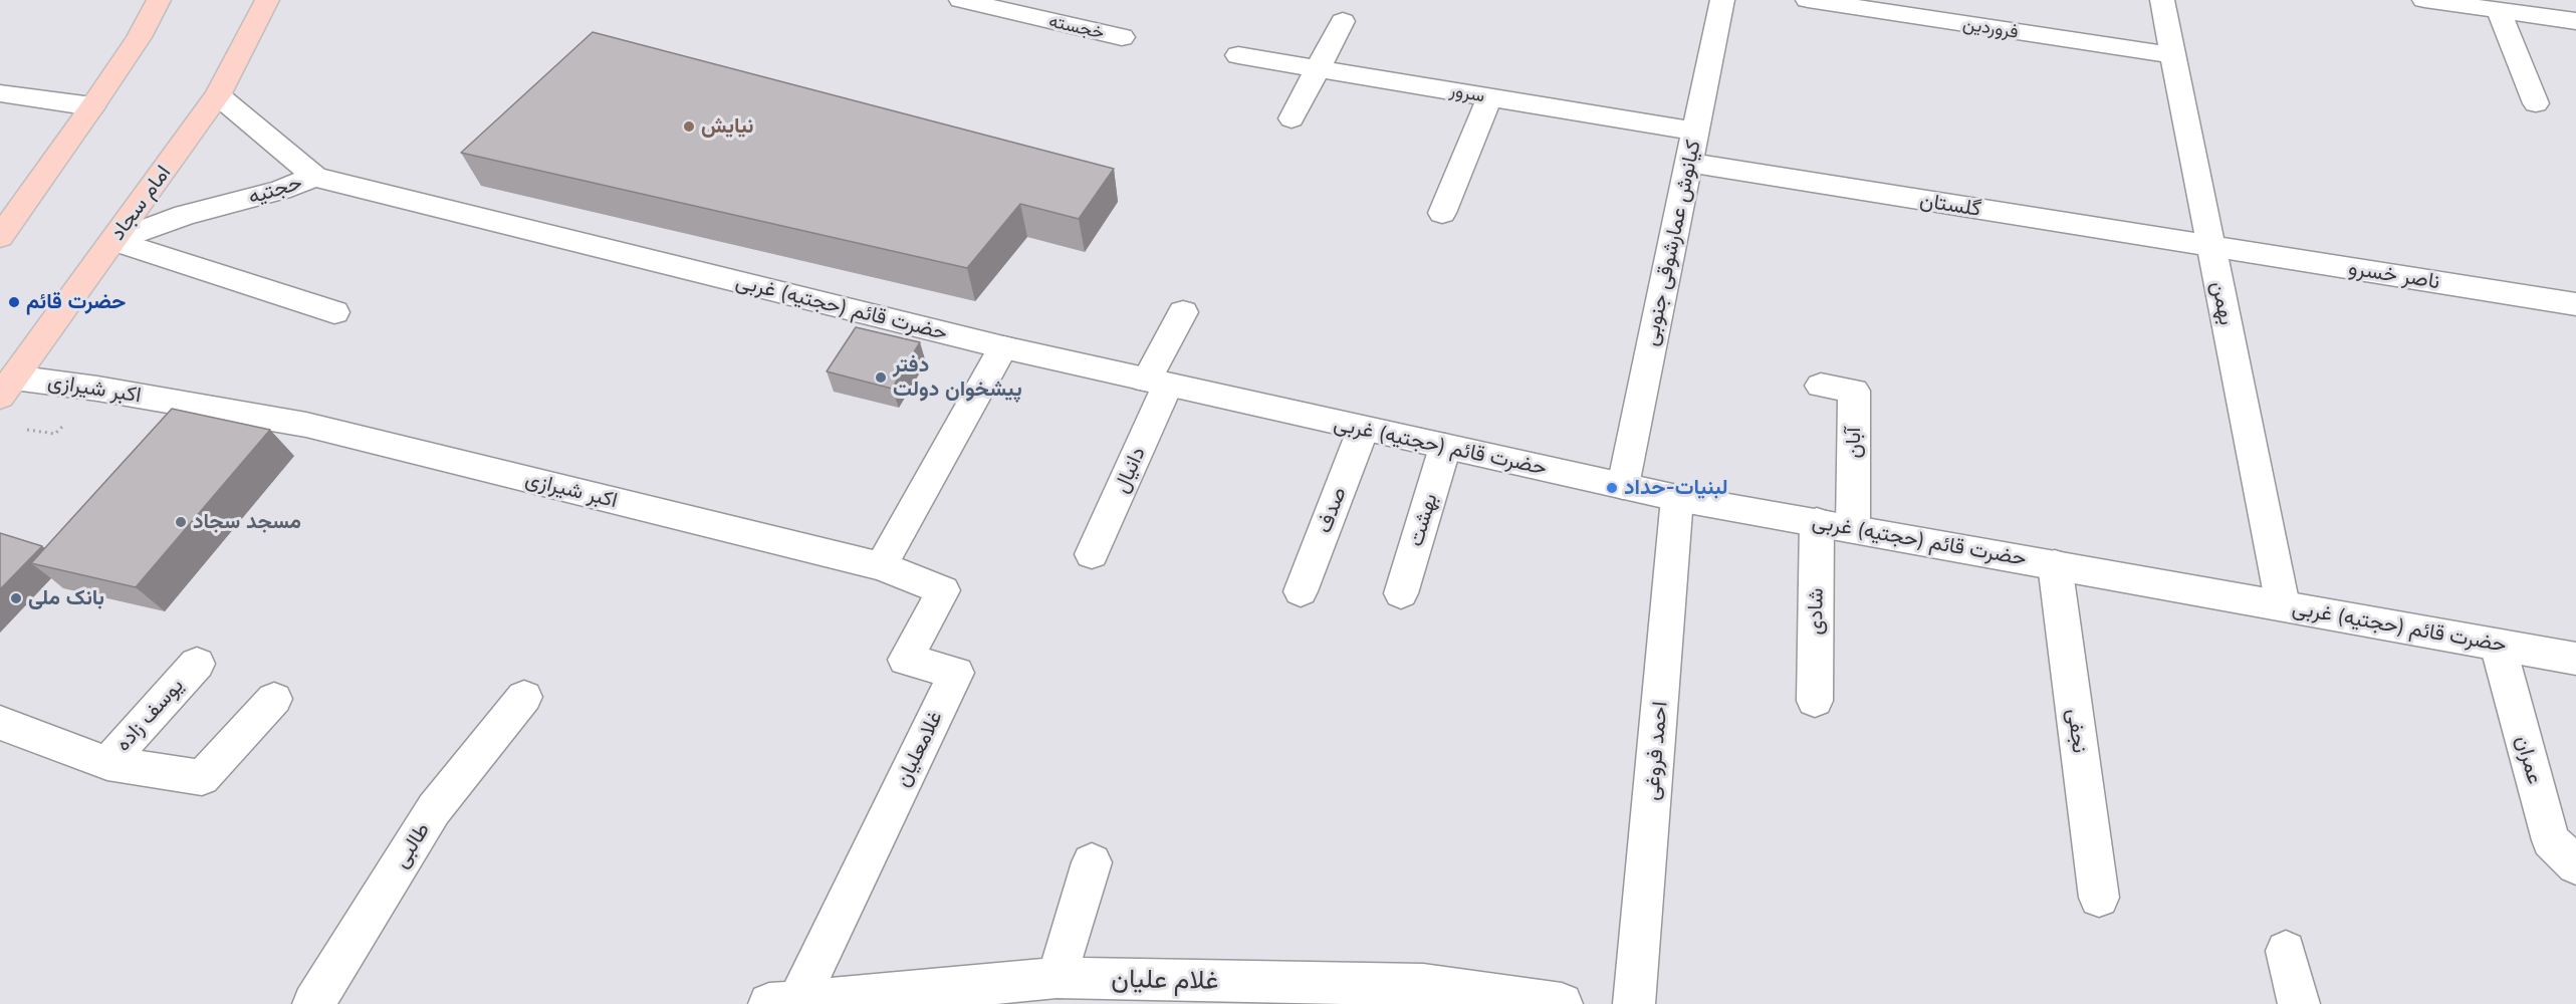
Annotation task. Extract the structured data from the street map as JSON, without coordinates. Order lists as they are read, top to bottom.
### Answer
{
  "streets": {
    "main road": ["امام سجاد"],
    "street": [
      "خجسته",
      "فروردین",
      "سرور",
      "حجتیه",
      "گلستان",
      "کیانوش عمارشوقی جنوبی",
      "ناصر خسرو",
      "بهمن",
      "حضرت قائم (حجتیه) غربی",
      "اکبر شیرازی",
      "آبان",
      "دانیال",
      "صدف",
      "بهشت",
      "شادی",
      "یوسف زاده",
      "نجفی",
      "غلامعلیان",
      "احمد فروغی",
      "عمران",
      "طالبی",
      "غلام علیان"
    ]
  },
  "crossings": [
    ["فروردین", "بهمن"],
    ["سرور", "کیانوش عمارشوقی جنوبی"],
    ["حجتیه", "امام سجاد"],
    ["حجتیه", "حضرت قائم (حجتیه) غربی"],
    ["امام سجاد", "اکبر شیرازی"],
    ["گلستان", "کیانوش عمارشوقی جنوبی"],
    ["گلستان", "ناصر خسرو"],
    ["گلستان", "بهمن"],
    ["کیانوش عمارشوقی جنوبی", "حضرت قائم (حجتیه) غربی"],
    ["ناصر خسرو", "بهمن"],
    ["بهمن", "حضرت قائم (حجتیه) غربی"],
    ["حضرت قائم (حجتیه) غربی", "آبان"],
    ["حضرت قائم (حجتیه) غربی", "دانیال"],
    ["حضرت قائم (حجتیه) غربی", "صدف"],
    ["حضرت قائم (حجتیه) غربی", "بهشت"],
    ["حضرت قائم (حجتیه) غربی", "شادی"],
    ["حضرت قائم (حجتیه) غربی", "نجفی"],
    ["حضرت قائم (حجتیه) غربی", "احمد فروغی"],
    ["حضرت قائم (حجتیه) غربی", "عمران"],
    ["اکبر شیرازی", "غلامعلیان"],
    ["غلامعلیان", "غلام علیان"]
  ],
  "places": [
    "نیایش",
    "حضرت قائم",
    "دفتر پیشخوان دولت",
    "لبنیات-حداد",
    "مسجد سجاد",
    "بانک ملی"
  ]
}
